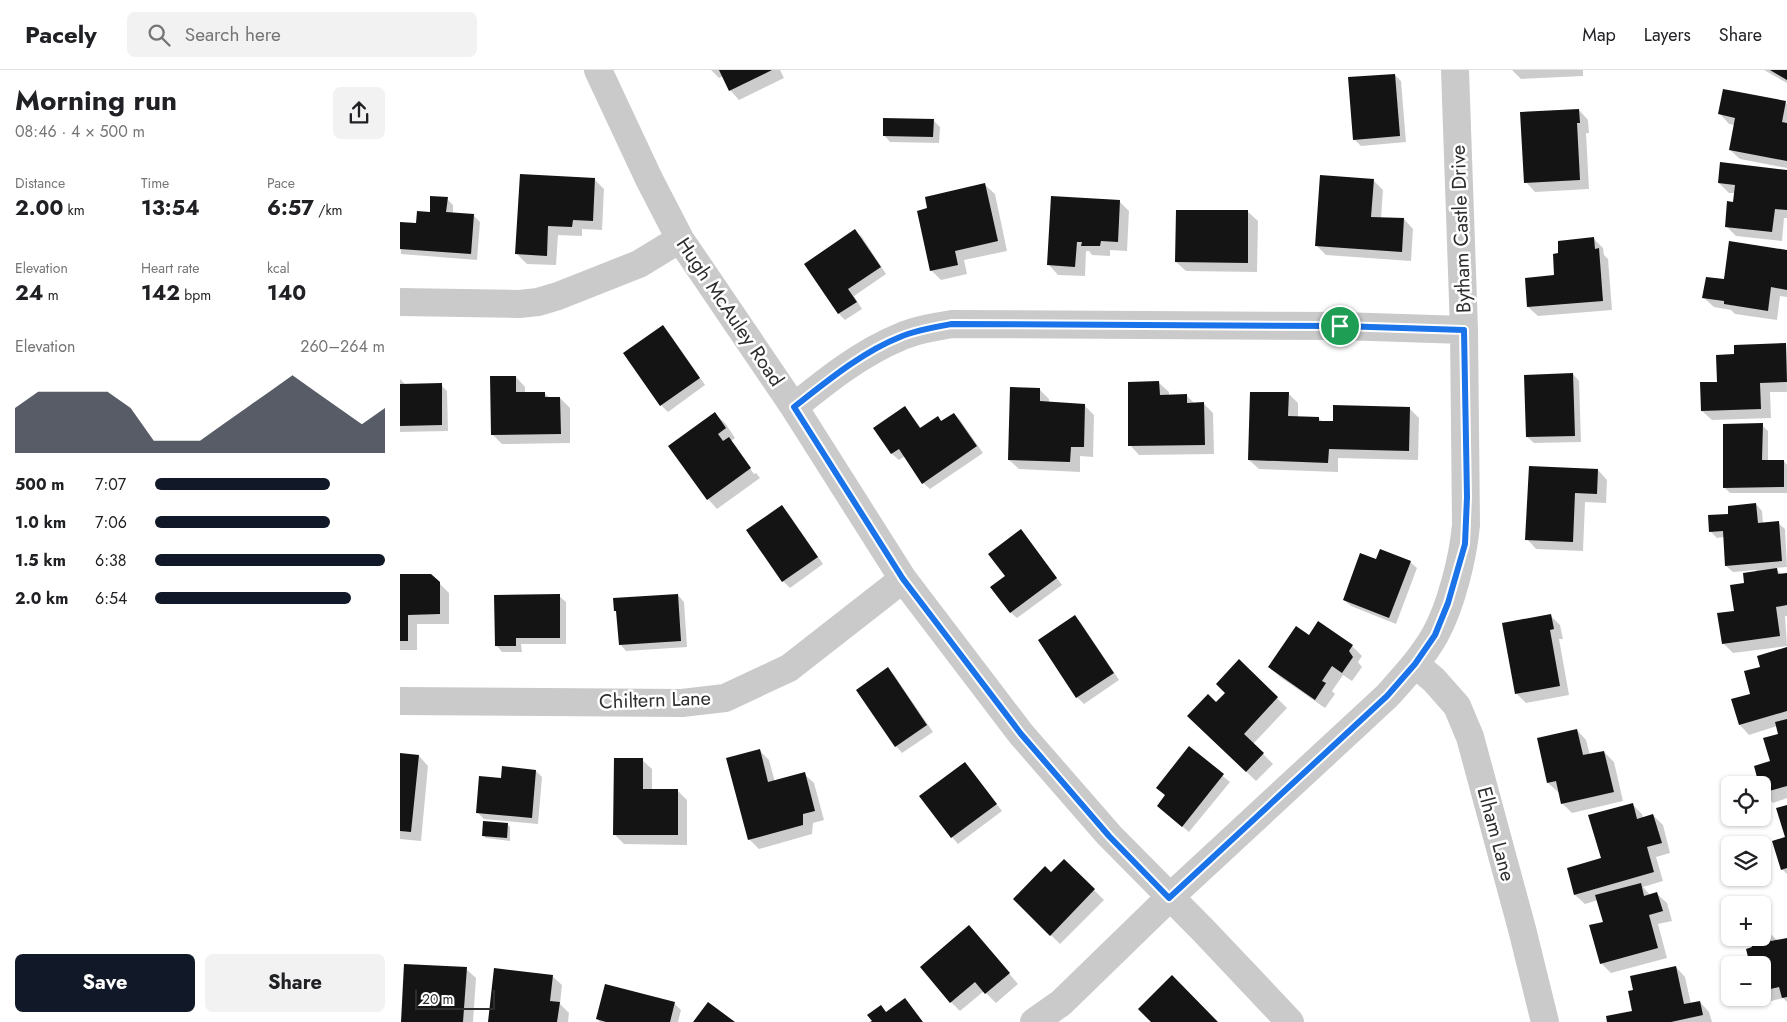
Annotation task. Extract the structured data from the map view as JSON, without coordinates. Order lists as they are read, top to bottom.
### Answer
{
  "streets": {
    "street": [
      "Bytham Castle Drive",
      "Hugh McAuley Road",
      "Chiltern Lane",
      "Elham Lane"
    ]
  },
  "crossings": [
    ["Bytham Castle Drive", "Hugh McAuley Road"],
    ["Bytham Castle Drive", "Elham Lane"],
    ["Hugh McAuley Road", "Chiltern Lane"]
  ],
  "scale_bar": "20 m",
  "page": {
    "header": "Pacely",
    "search": "Search here",
    "nav": ["Map", "Layers", "Share"],
    "heading": ["Morning run", "08:46 · 4 × 500 m"],
    "stats": [
      ["Distance", "2.00 km"],
      ["Time", "13:54"],
      ["Pace", "6:57 /km"],
      ["Elevation", "24 m"],
      ["Heart rate", "142 bpm"],
      ["kcal", "140"]
    ],
    "chart": ["Elevation", "260–264 m"],
    "list": [
      {
        "name": "500 m",
        "note": "7:07"
      },
      {
        "name": "1.0 km",
        "note": "7:06"
      },
      {
        "name": "1.5 km",
        "note": "6:38"
      },
      {
        "name": "2.0 km",
        "note": "6:54"
      }
    ],
    "map_buttons": ["+", "−"],
    "buttons": ["Save", "Share"],
    "scale": "20 m"
  }
}
